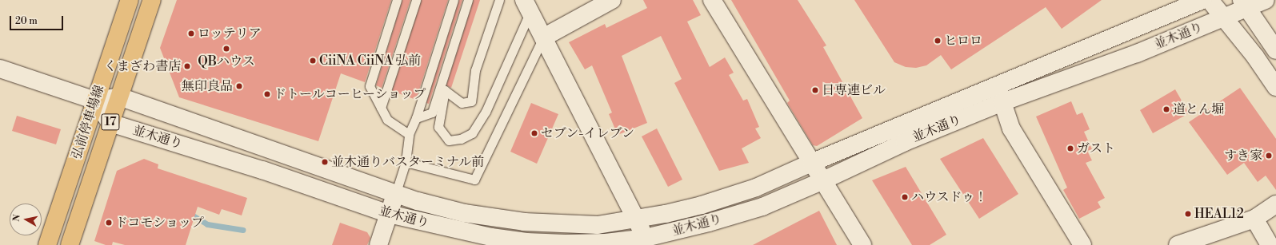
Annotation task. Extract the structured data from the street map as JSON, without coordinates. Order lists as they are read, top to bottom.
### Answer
{
  "streets": {
    "main road": ["弘前停車場線", "17"],
    "street": ["並木通り"]
  },
  "crossings": [
    ["並木通り", "弘前停車場線"]
  ],
  "places": [
    "ロッテリア",
    "ヒロロ",
    "QBハウス",
    "CiiNA CiiNA 弘前",
    "くまざわ書店",
    "無印良品",
    "日専連ビル",
    "ドトールコーヒーショップ",
    "道とん堀",
    "セブン-イレブン",
    "ガスト",
    "すき家",
    "並木通りバスターミナル前",
    "ハウスドゥ！",
    "HEAL12",
    "ドコモショップ"
  ],
  "scale_bar": "20 m",
  "north": "left"
}
